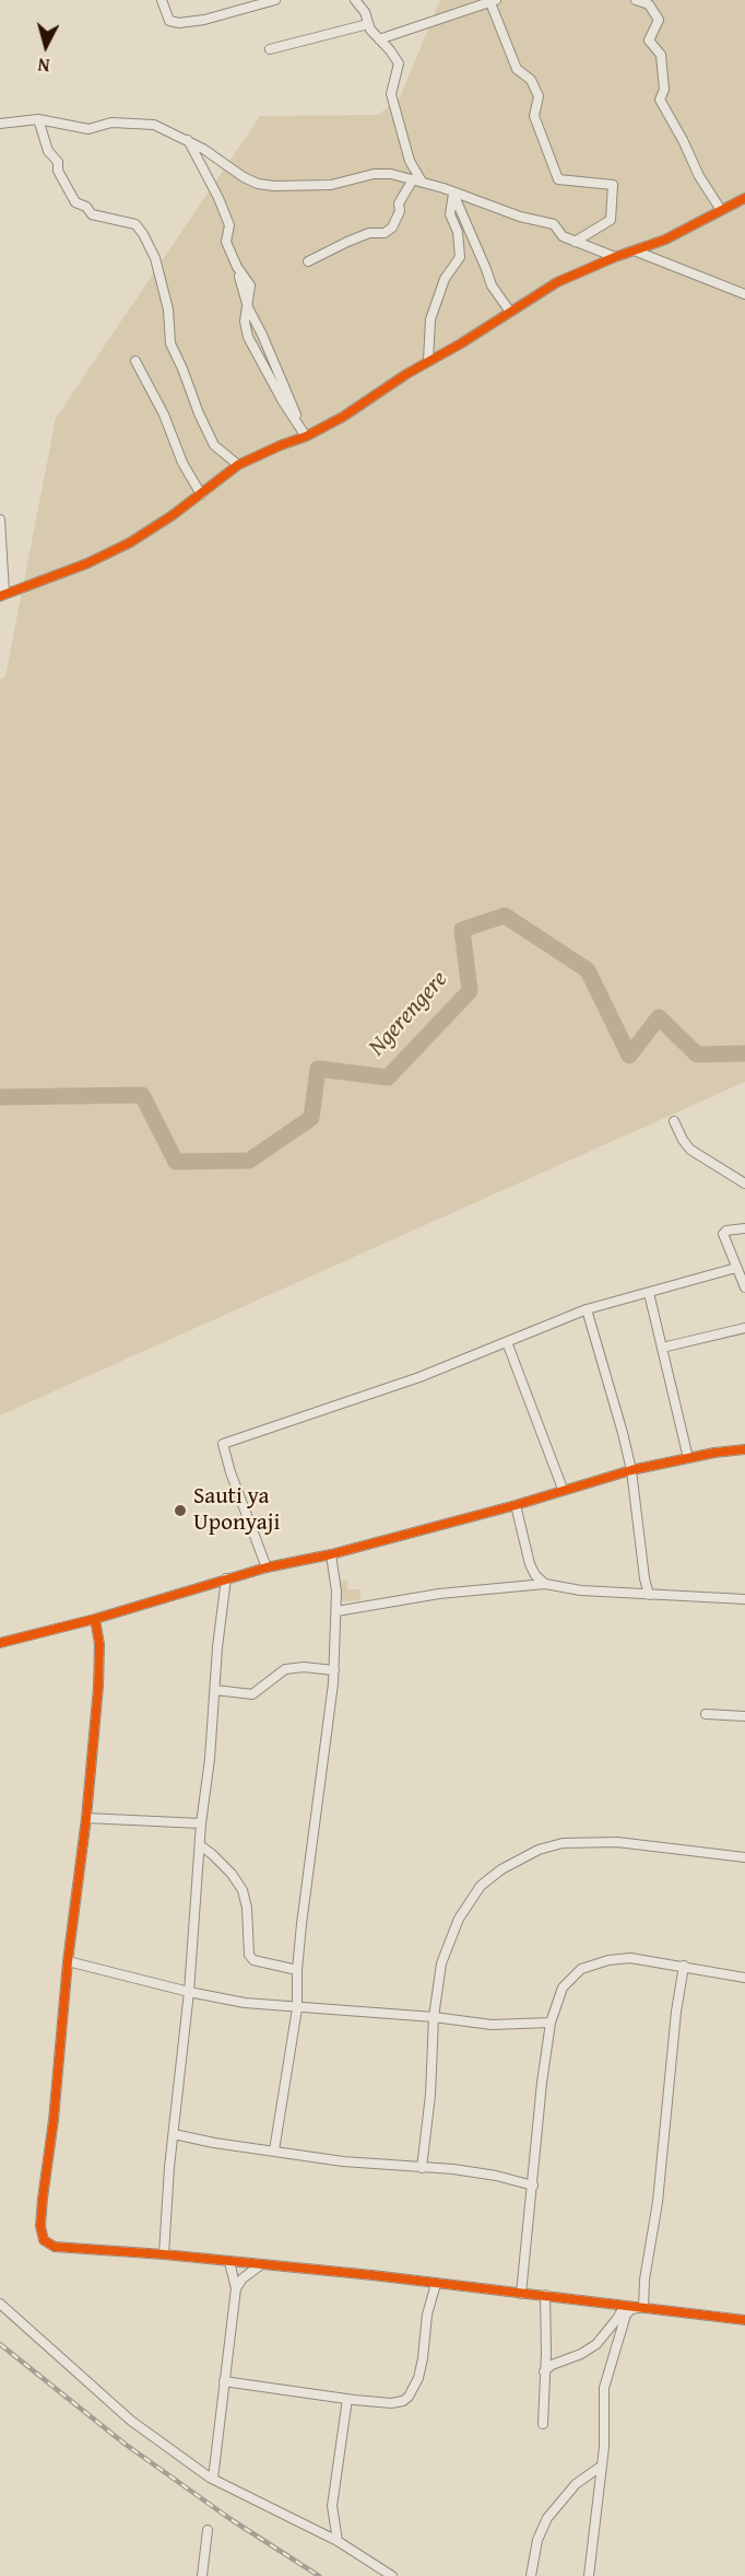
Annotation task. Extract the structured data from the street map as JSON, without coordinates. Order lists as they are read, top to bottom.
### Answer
{
  "water": ["Ngerengere"],
  "places": ["Sauti ya Uponyaji"],
  "north": "bottom"
}
